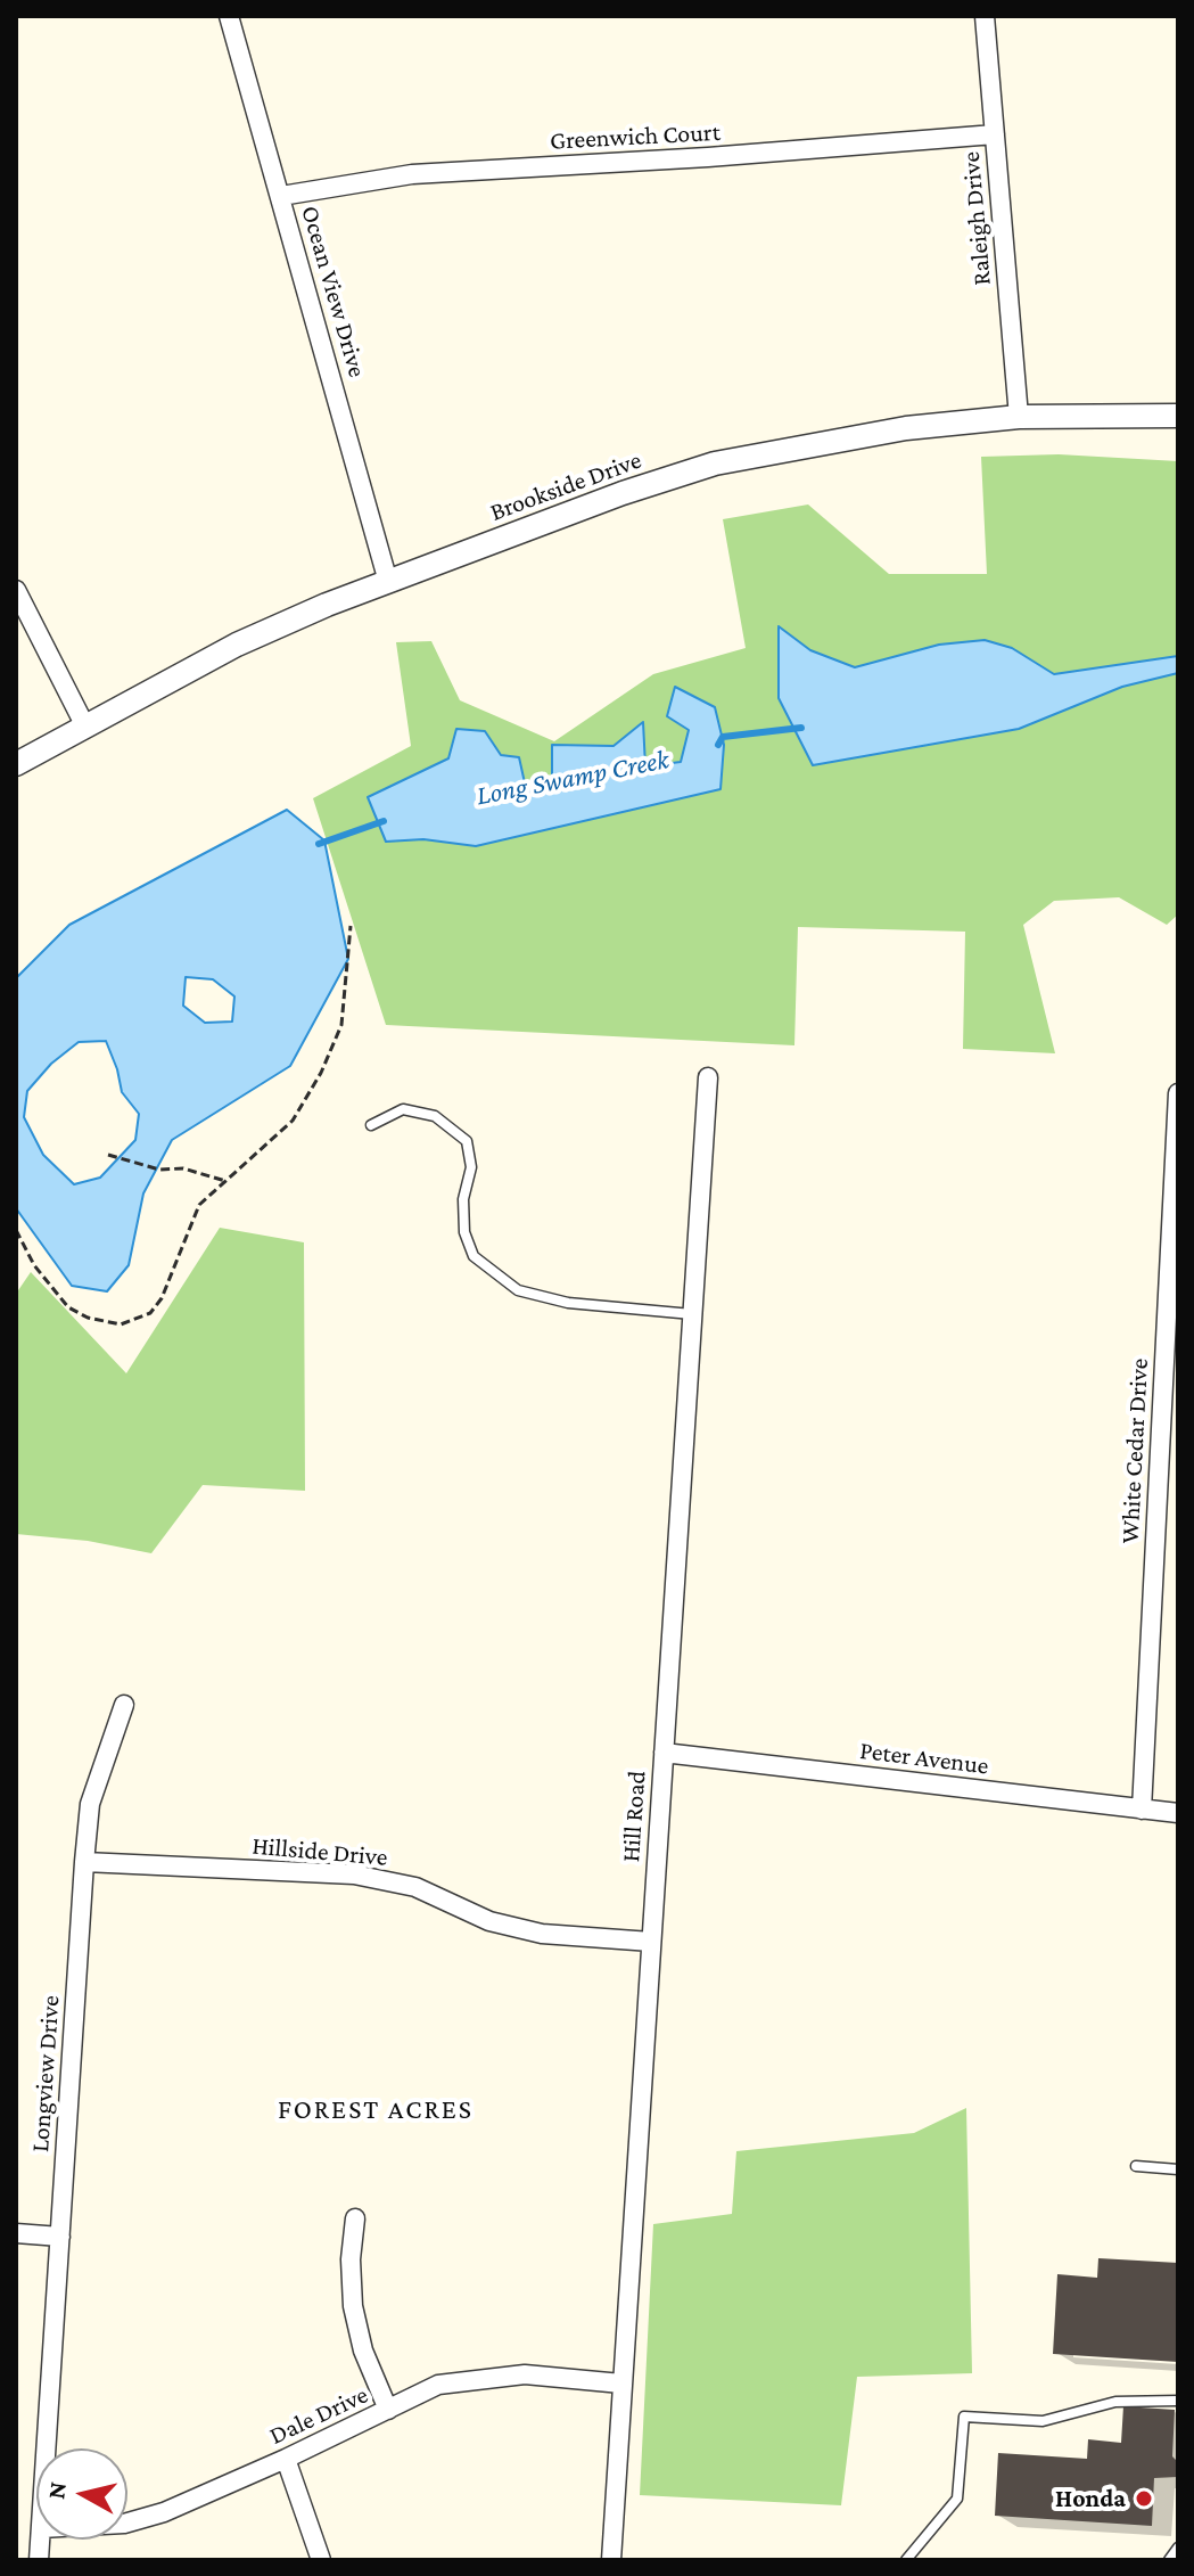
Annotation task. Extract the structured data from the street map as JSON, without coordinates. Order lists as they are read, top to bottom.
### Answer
{
  "streets": {
    "street": [
      "Greenwich Court",
      "Raleigh Drive",
      "Ocean View Drive",
      "Brookside Drive",
      "White Cedar Drive",
      "Peter Avenue",
      "Hill Road",
      "Hillside Drive",
      "Longview Drive",
      "Dale Drive"
    ]
  },
  "crossings": [
    ["Greenwich Court", "Raleigh Drive"],
    ["Greenwich Court", "Ocean View Drive"],
    ["Raleigh Drive", "Brookside Drive"],
    ["Ocean View Drive", "Brookside Drive"],
    ["White Cedar Drive", "Peter Avenue"],
    ["Peter Avenue", "Hill Road"],
    ["Hill Road", "Hillside Drive"],
    ["Hill Road", "Dale Drive"],
    ["Hillside Drive", "Longview Drive"]
  ],
  "districts": ["FOREST ACRES"],
  "water": ["Long Swamp Creek"],
  "places": ["Honda"],
  "north": "left"
}
